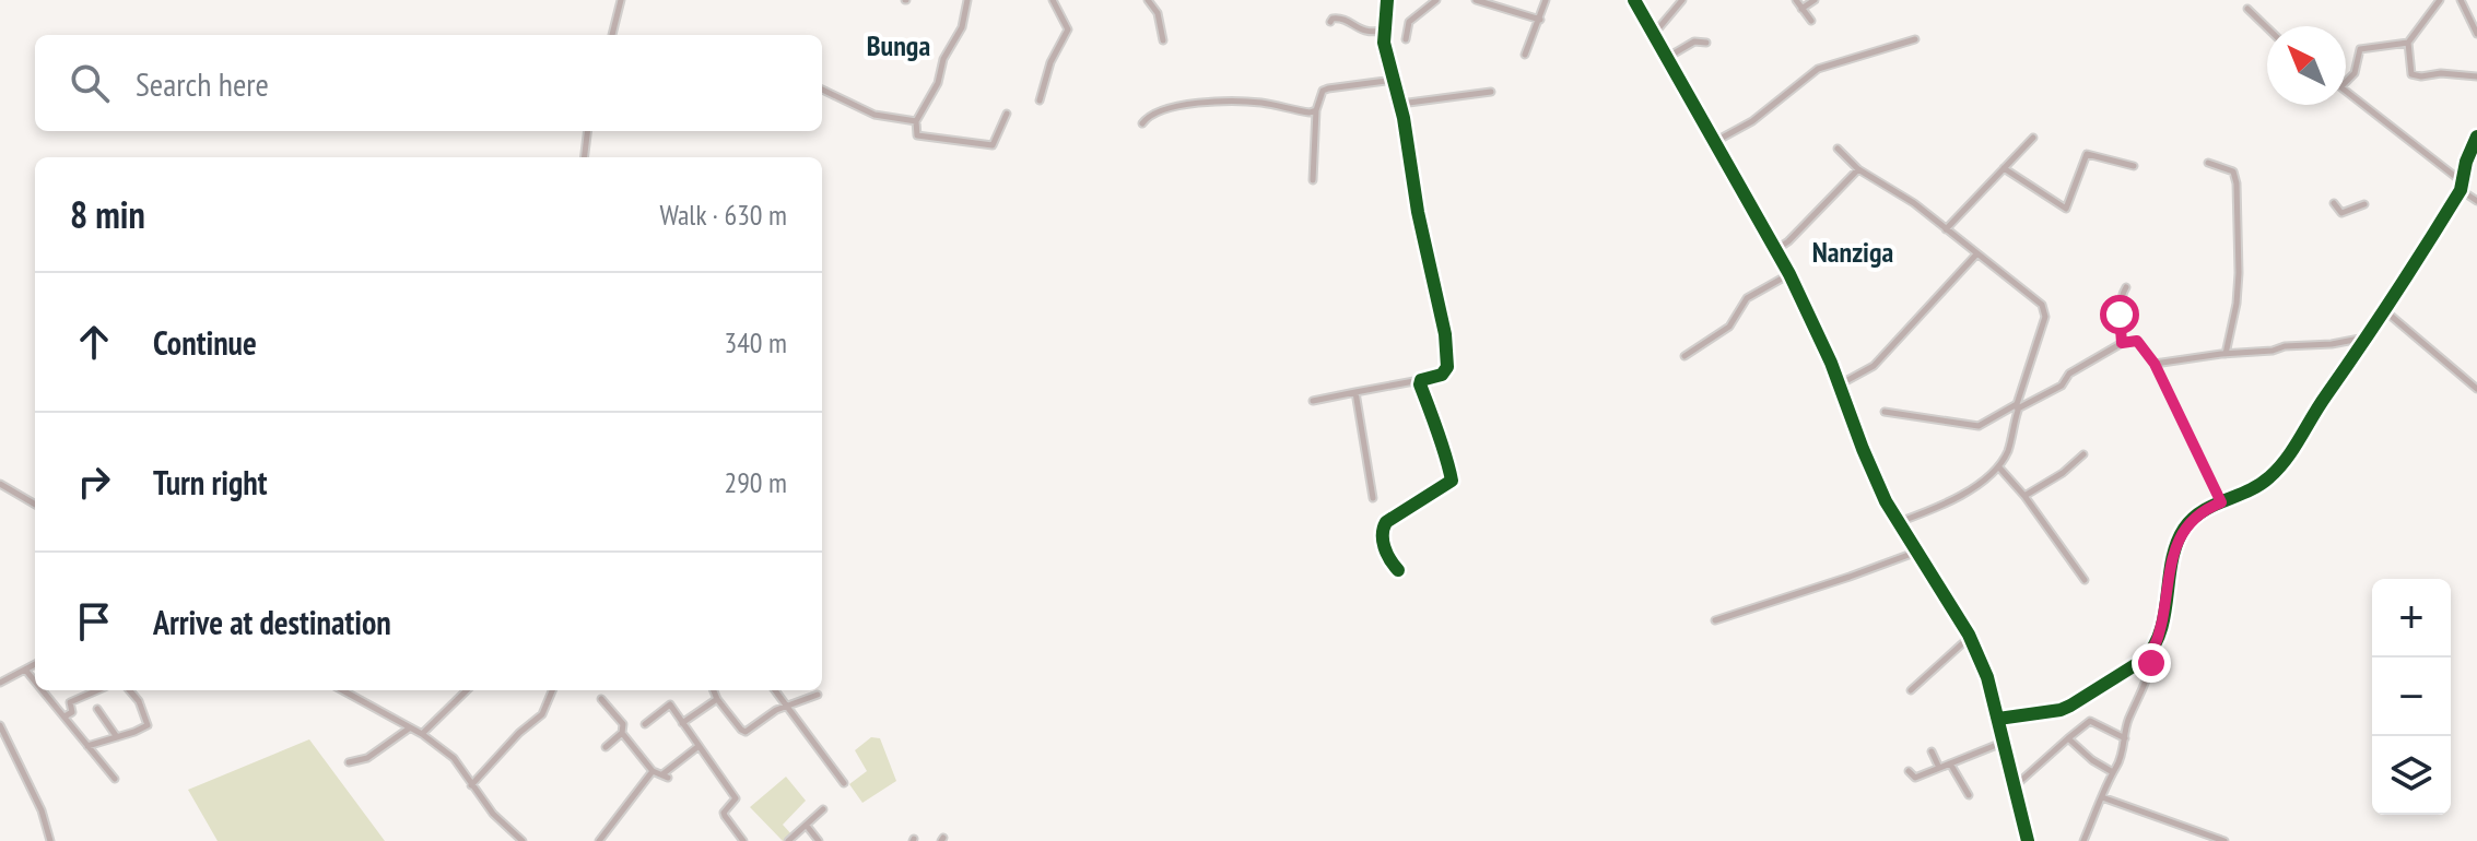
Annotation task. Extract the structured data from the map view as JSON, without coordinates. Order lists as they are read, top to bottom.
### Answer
{
  "districts": ["Bunga", "Nanziga"],
  "north": "top left",
  "page": {
    "search": "Search here",
    "heading": ["8 min", "Walk · 630 m"],
    "list": [
      ["Continue", "340 m"],
      ["Turn right", "290 m"],
      "Arrive at destination"
    ],
    "map_buttons": ["+", "−"]
  }
}
